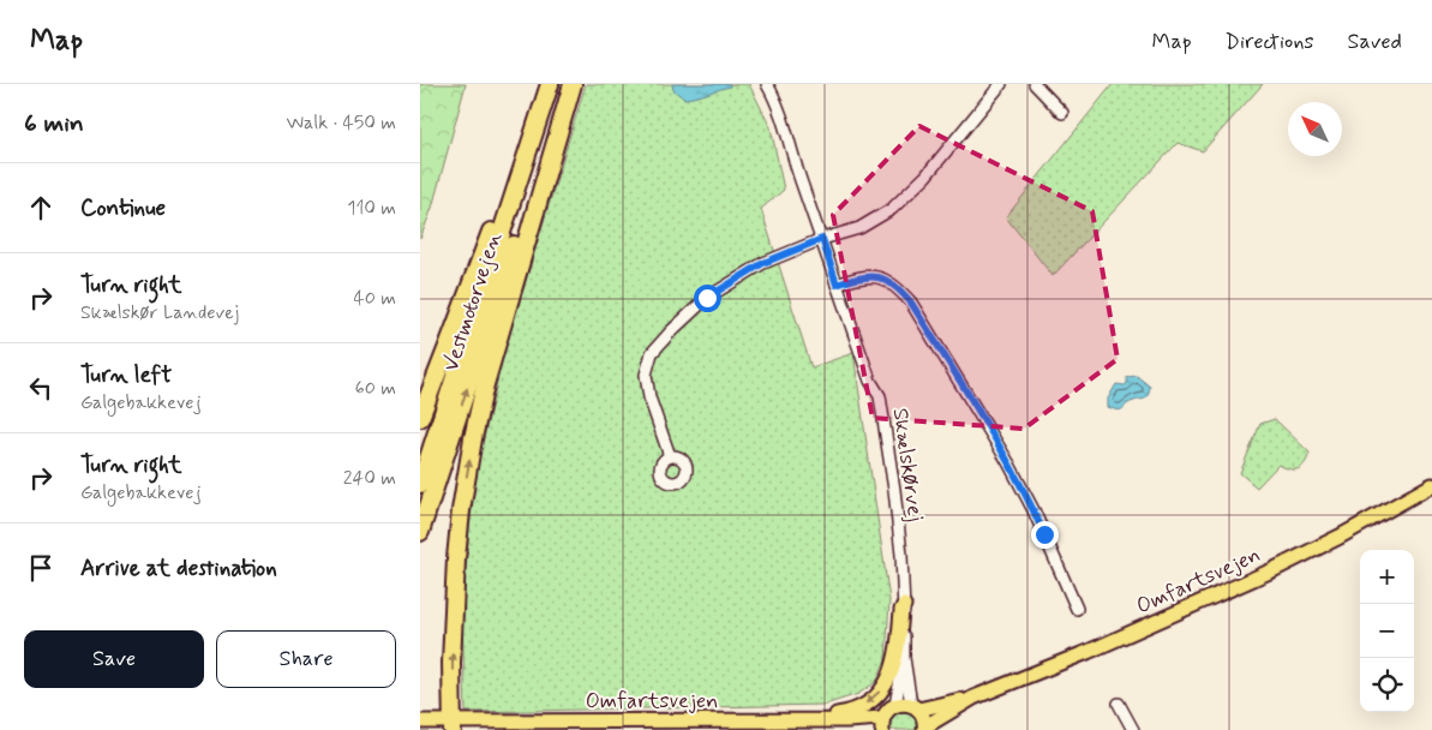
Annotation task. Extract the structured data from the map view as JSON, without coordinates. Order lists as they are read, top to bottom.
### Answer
{
  "streets": {
    "highway": ["Vestmotorvejen"],
    "main road": ["Omfartsvejen"],
    "street": ["Skælskørvej"]
  },
  "crossings": [
    ["Skælskørvej", "Omfartsvejen"]
  ],
  "north": "top left",
  "page": {
    "header": "Map",
    "nav": ["Map", "Directions", "Saved"],
    "heading": ["6 min", "Walk · 450 m"],
    "list": [
      ["Continue", "110 m"],
      ["Turn right", "Skælskør Landevej", "40 m"],
      ["Turn left", "Galgebakkevej", "60 m"],
      ["Turn right", "Galgebakkevej", "240 m"],
      "Arrive at destination"
    ],
    "map_buttons": ["+", "−"],
    "buttons": ["Save", "Share"]
  }
}
